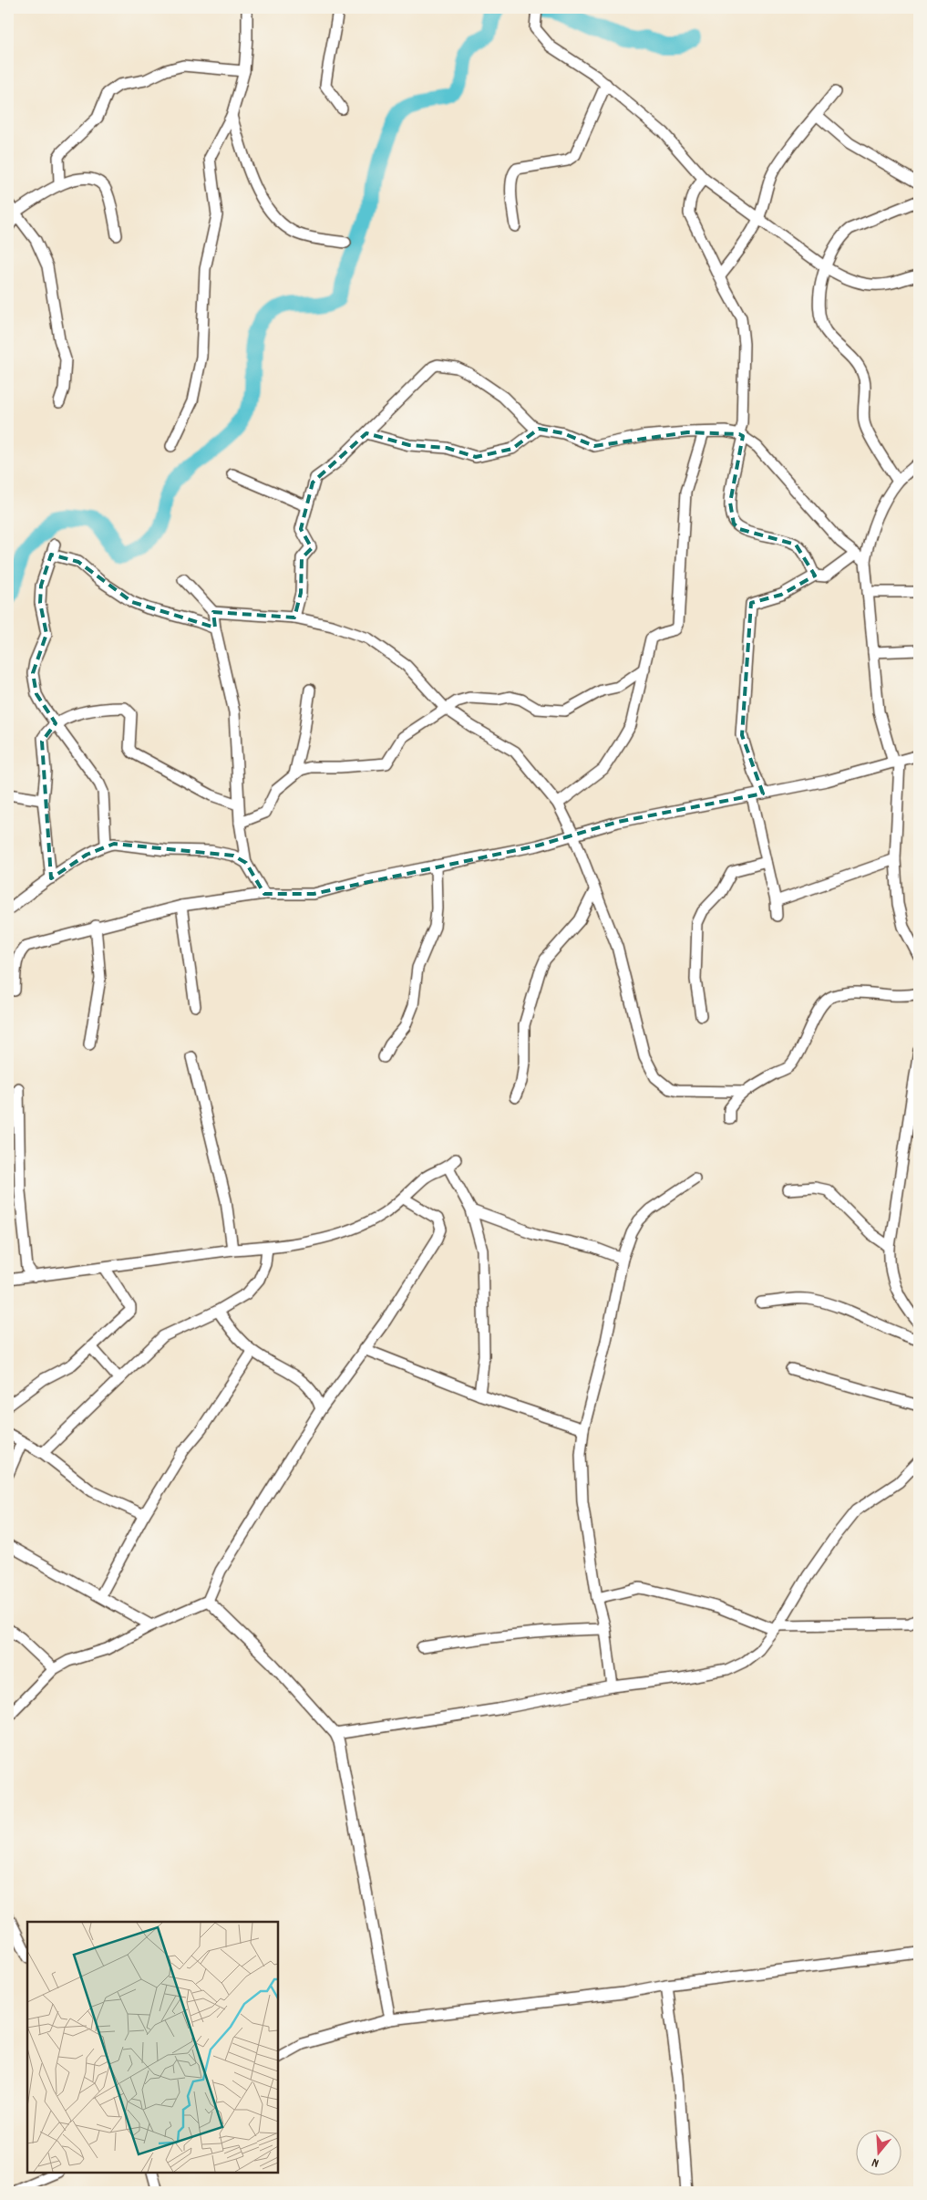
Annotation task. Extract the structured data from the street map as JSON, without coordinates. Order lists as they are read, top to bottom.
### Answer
{
  "north": "bottom"
}
